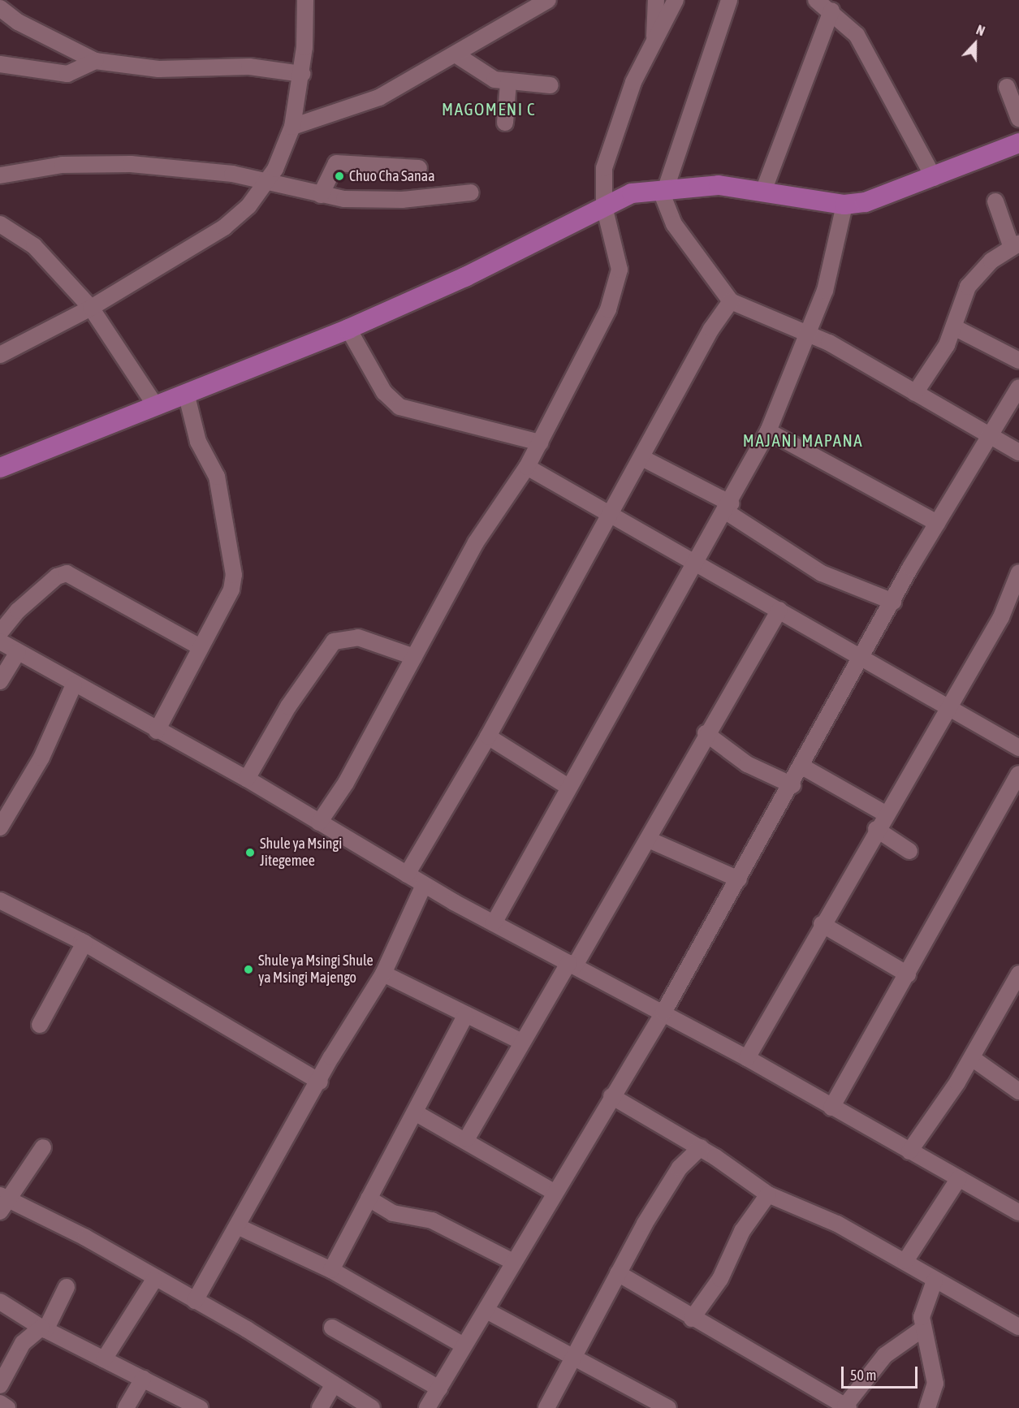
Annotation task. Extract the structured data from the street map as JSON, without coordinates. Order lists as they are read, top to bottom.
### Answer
{
  "districts": ["MAGOMENI C", "MAJANI MAPANA"],
  "places": ["Chuo Cha Sanaa", "Shule ya Msingi Jitegemee", "Shule ya Msingi Shule ya Msingi Majengo"],
  "scale_bar": "50 m",
  "north": "top"
}
